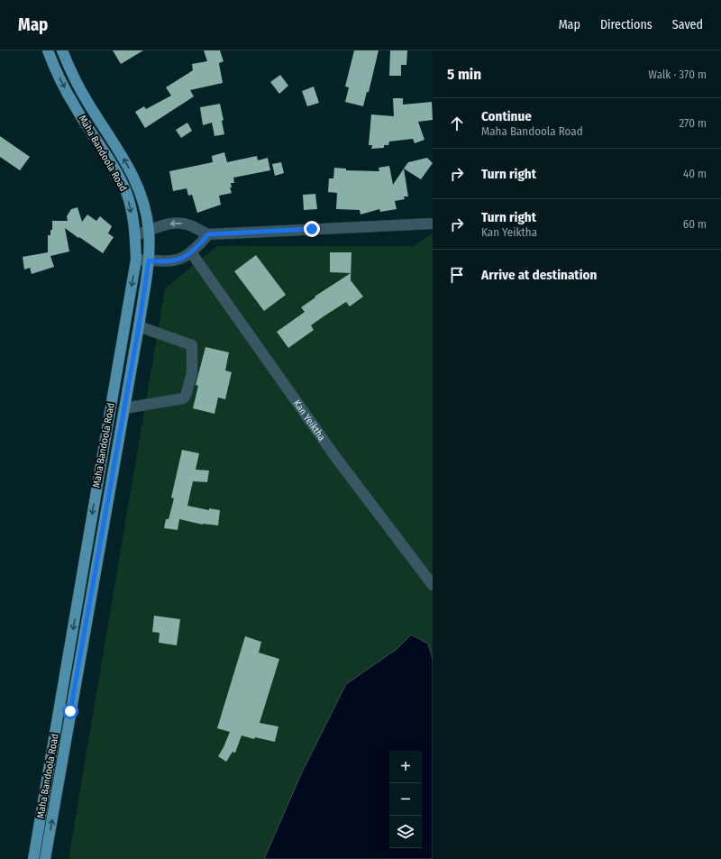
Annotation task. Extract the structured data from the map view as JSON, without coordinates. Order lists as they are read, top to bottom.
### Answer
{
  "streets": {
    "main road": ["Maha Bandoola Road"],
    "street": ["Kan Yeiktha"]
  },
  "page": {
    "header": "Map",
    "nav": ["Map", "Directions", "Saved"],
    "heading": ["5 min", "Walk · 370 m"],
    "list": [
      ["Continue", "Maha Bandoola Road", "270 m"],
      ["Turn right", "40 m"],
      ["Turn right", "Kan Yeiktha", "60 m"],
      "Arrive at destination"
    ],
    "map_buttons": ["+", "−"]
  }
}
